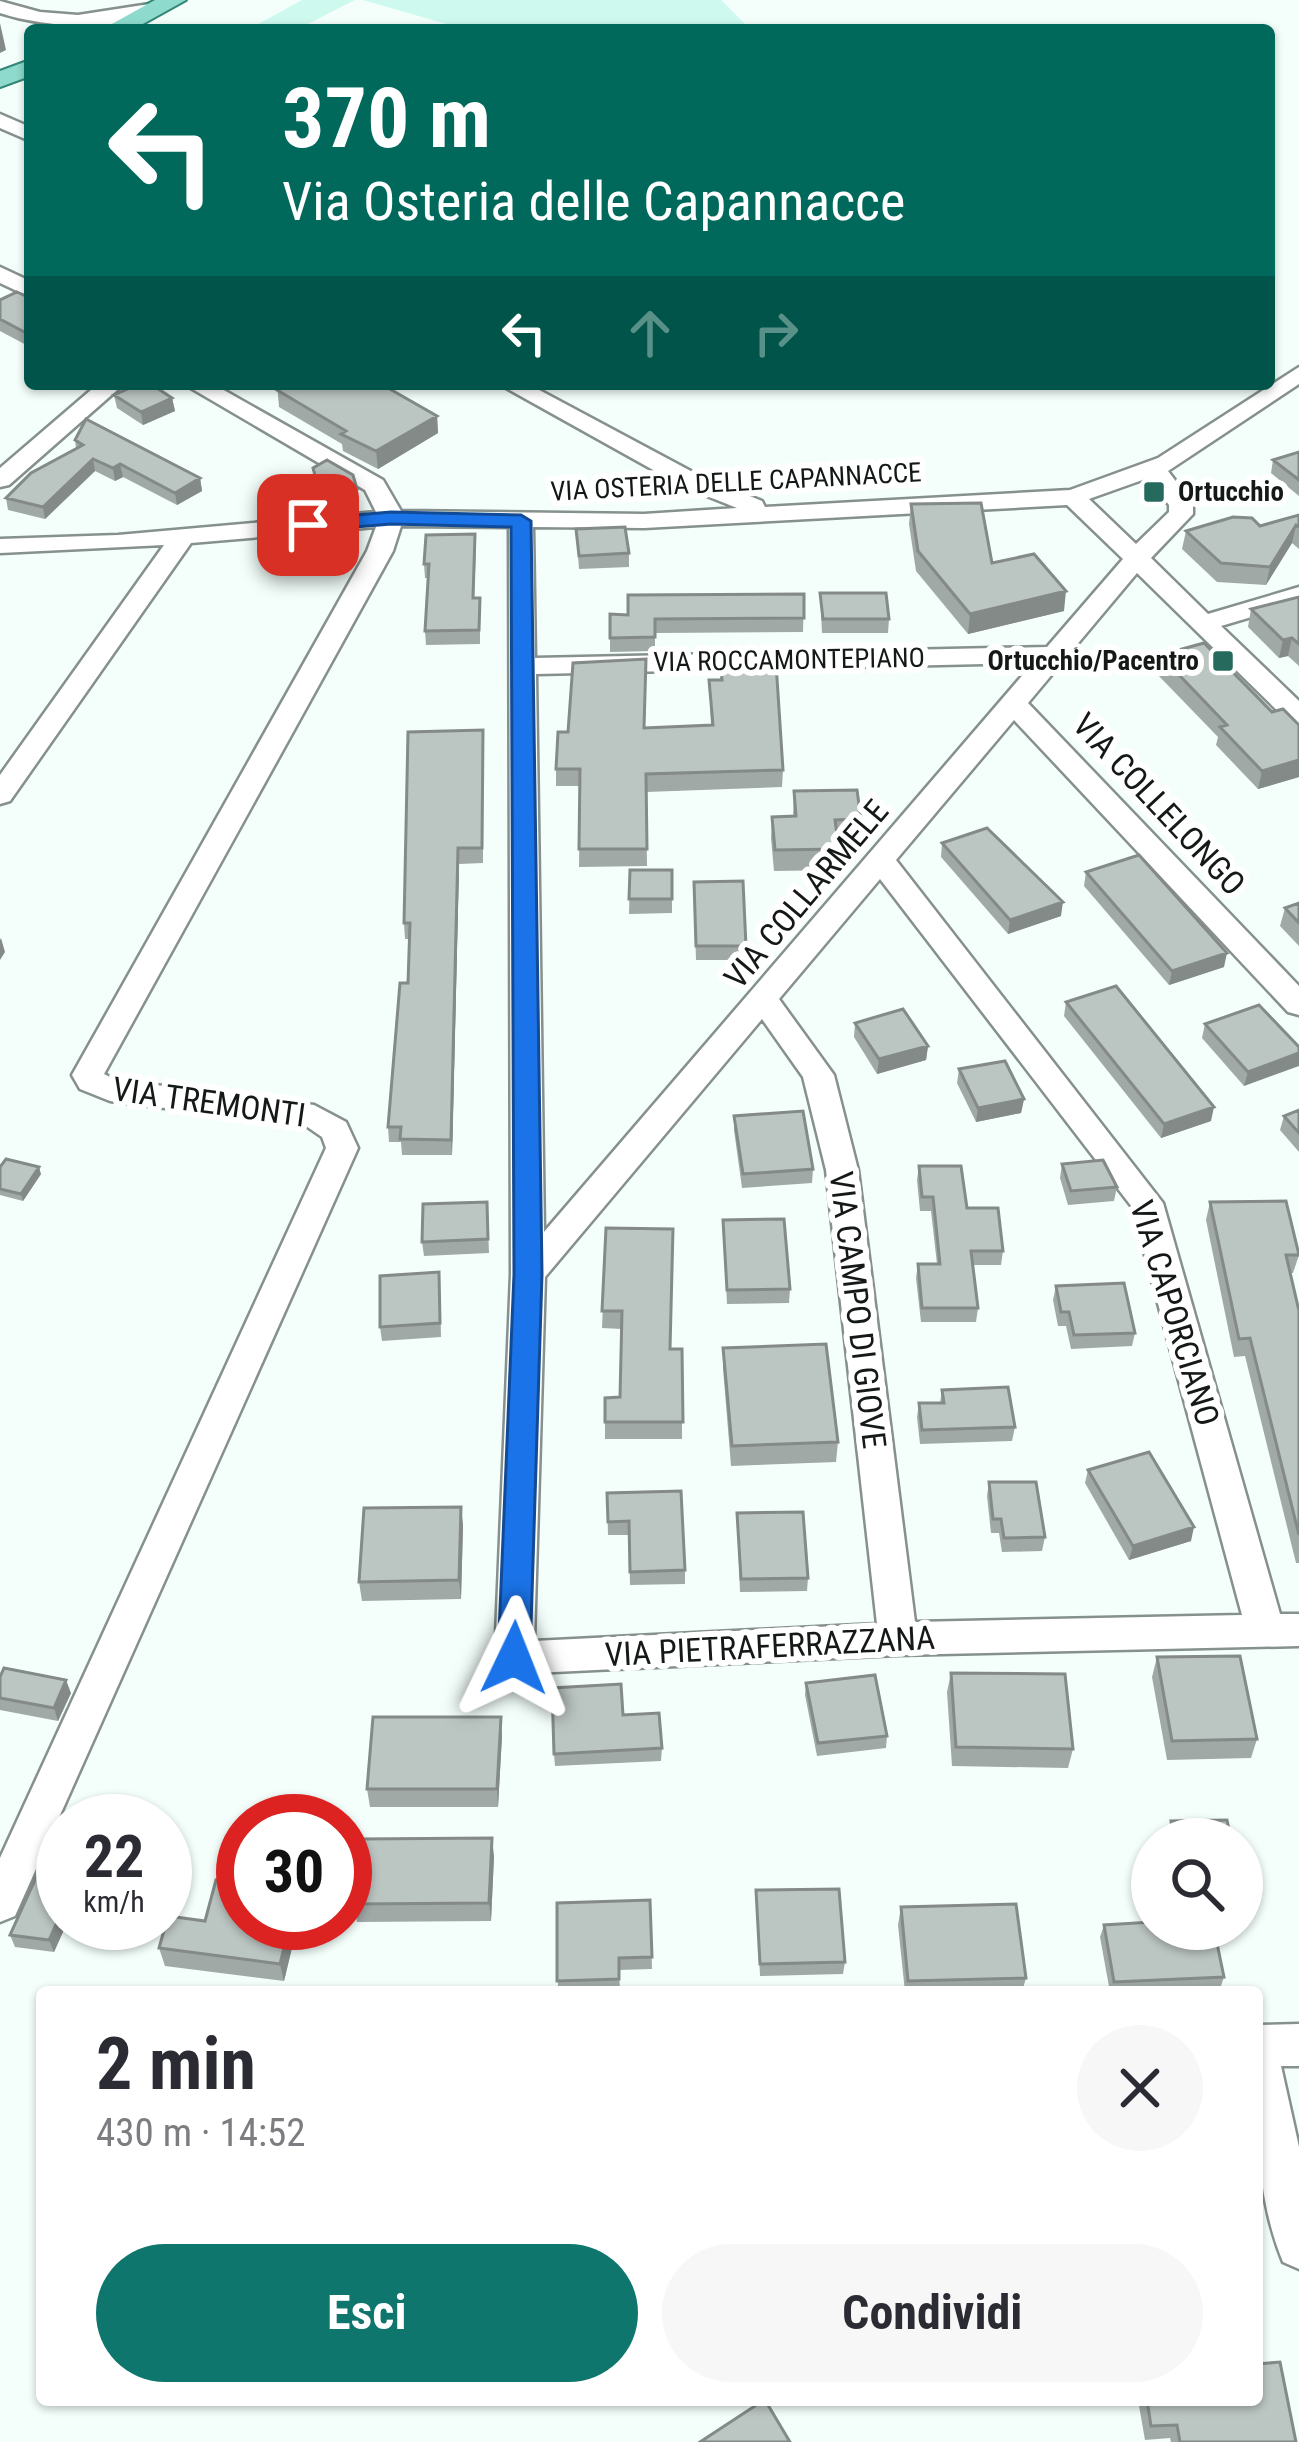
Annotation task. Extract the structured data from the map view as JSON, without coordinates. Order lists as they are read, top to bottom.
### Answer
{
  "streets": {
    "street": [
      "VIA OSTERIA DELLE CAPANNACCE",
      "VIA ROCCAMONTEPIANO",
      "VIA COLLELONGO",
      "VIA COLLARMELE",
      "VIA TREMONTI",
      "VIA CAMPO DI GIOVE",
      "VIA CAPORCIANO",
      "VIA PIETRAFERRAZZANA"
    ]
  },
  "crossings": [
    ["VIA OSTERIA DELLE CAPANNACCE", "VIA COLLARMELE"],
    ["VIA OSTERIA DELLE CAPANNACCE", "VIA TREMONTI"],
    ["VIA OSTERIA DELLE CAPANNACCE", "VIA PIETRAFERRAZZANA"],
    ["VIA ROCCAMONTEPIANO", "VIA COLLARMELE"],
    ["VIA ROCCAMONTEPIANO", "VIA PIETRAFERRAZZANA"],
    ["VIA COLLELONGO", "VIA COLLARMELE"],
    ["VIA COLLARMELE", "VIA CAMPO DI GIOVE"],
    ["VIA COLLARMELE", "VIA CAPORCIANO"],
    ["VIA COLLARMELE", "VIA PIETRAFERRAZZANA"],
    ["VIA CAMPO DI GIOVE", "VIA PIETRAFERRAZZANA"],
    ["VIA CAPORCIANO", "VIA PIETRAFERRAZZANA"]
  ],
  "places": {
    "transit": ["Ortucchio", "Ortucchio/Pacentro"]
  },
  "page": {
    "turn": ["370 m", "Via Osteria delle Capannacce"],
    "speed": "22 km/h",
    "limit": "30",
    "heading": ["2 min", "430 m · 14:52"],
    "buttons": ["Esci", "Condividi"]
  }
}
